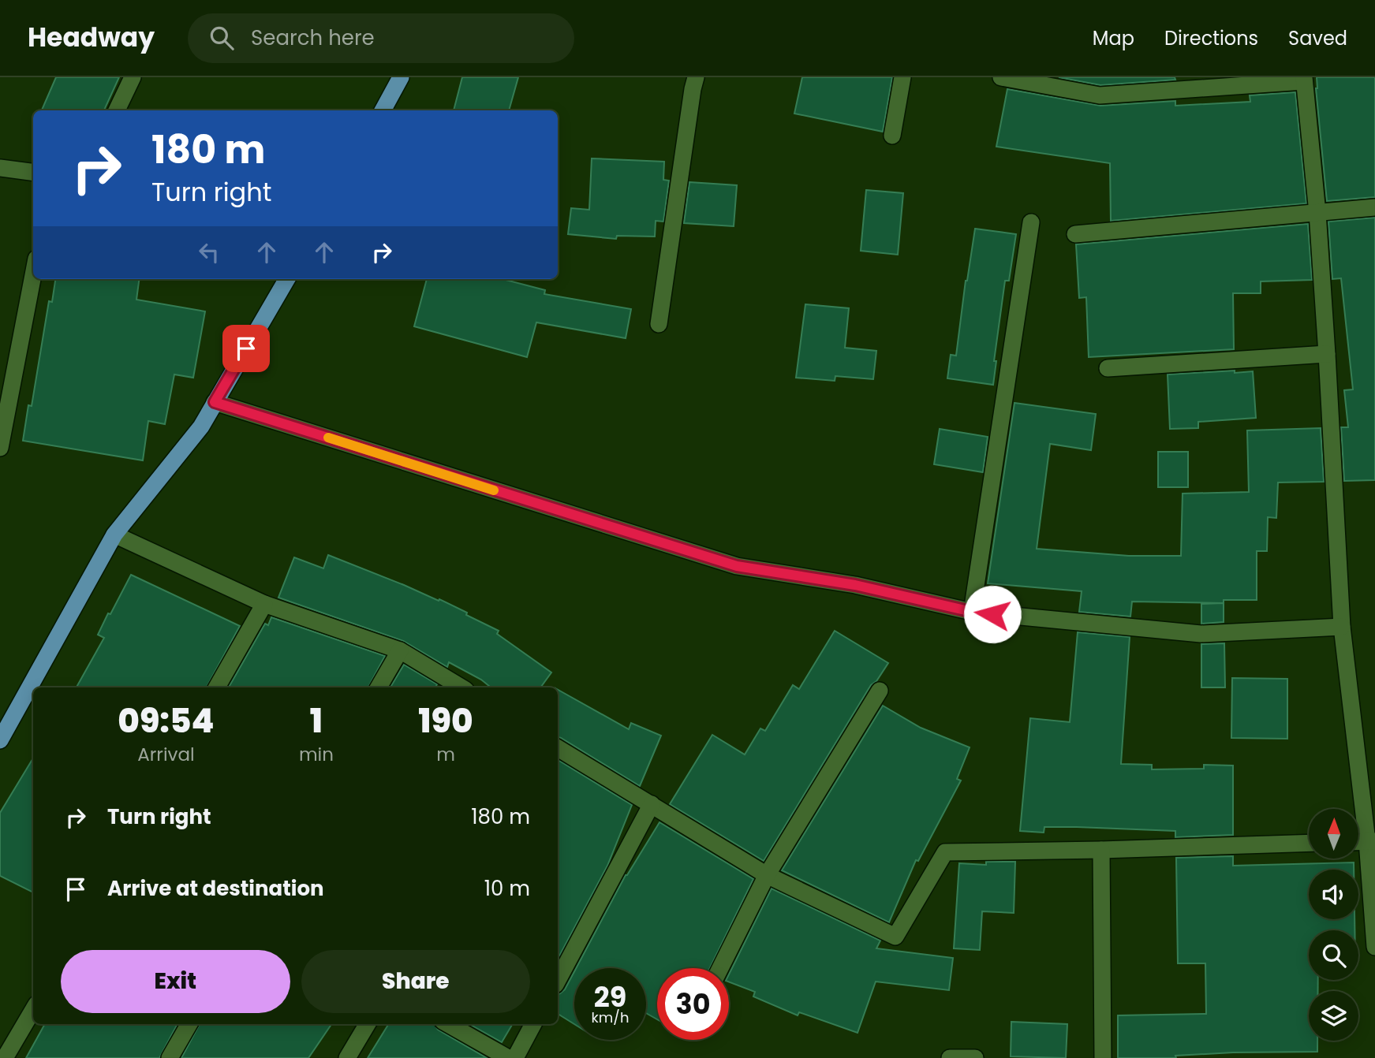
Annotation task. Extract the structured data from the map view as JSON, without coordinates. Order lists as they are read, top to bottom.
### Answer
{
  "north": "top",
  "page": {
    "header": "Headway",
    "search": "Search here",
    "nav": ["Map", "Directions", "Saved"],
    "turn": ["180 m", "Turn right"],
    "eta": [
      "09:54",
      "Arrival",
      "1",
      "min",
      "190",
      "m"
    ],
    "list": [
      {
        "name": "Turn right",
        "value": "180 m"
      },
      {
        "name": "Arrive at destination",
        "value": "10 m"
      }
    ],
    "buttons": ["Exit", "Share"],
    "speed": "29 km/h",
    "limit": "30"
  }
}
